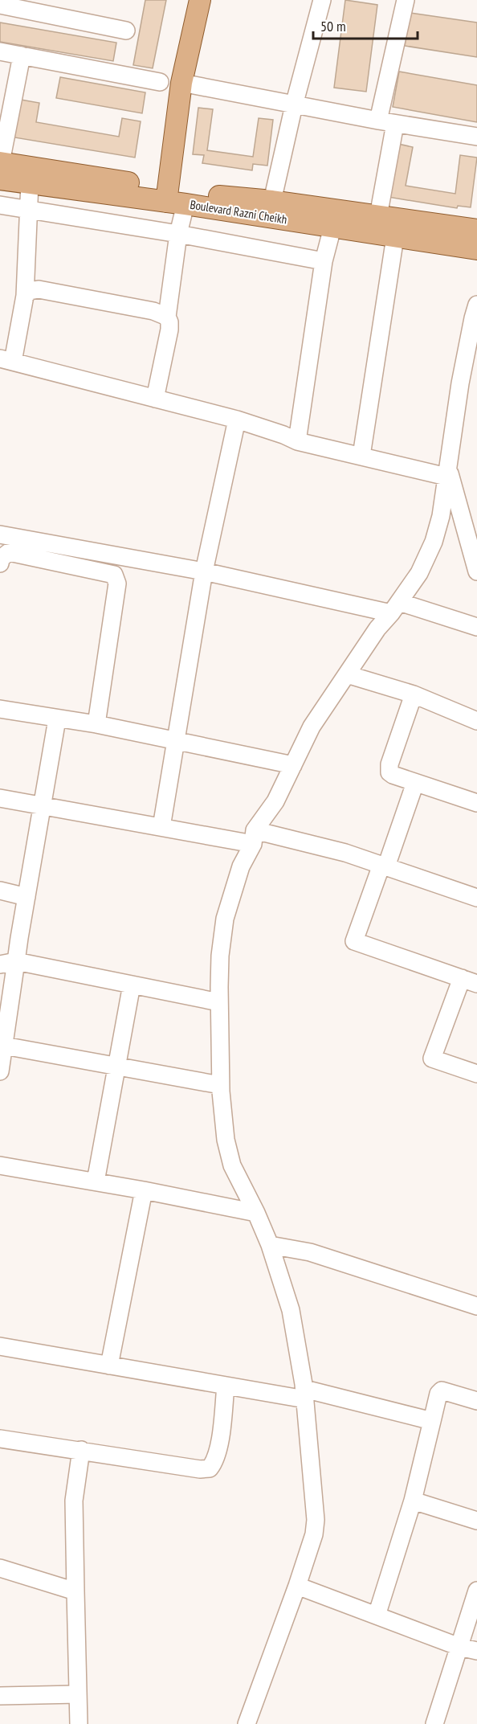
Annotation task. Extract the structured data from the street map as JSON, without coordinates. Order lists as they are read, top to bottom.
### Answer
{
  "streets": {
    "main road": ["Boulevard Razni Cheikh"]
  },
  "scale_bar": "50 m"
}
